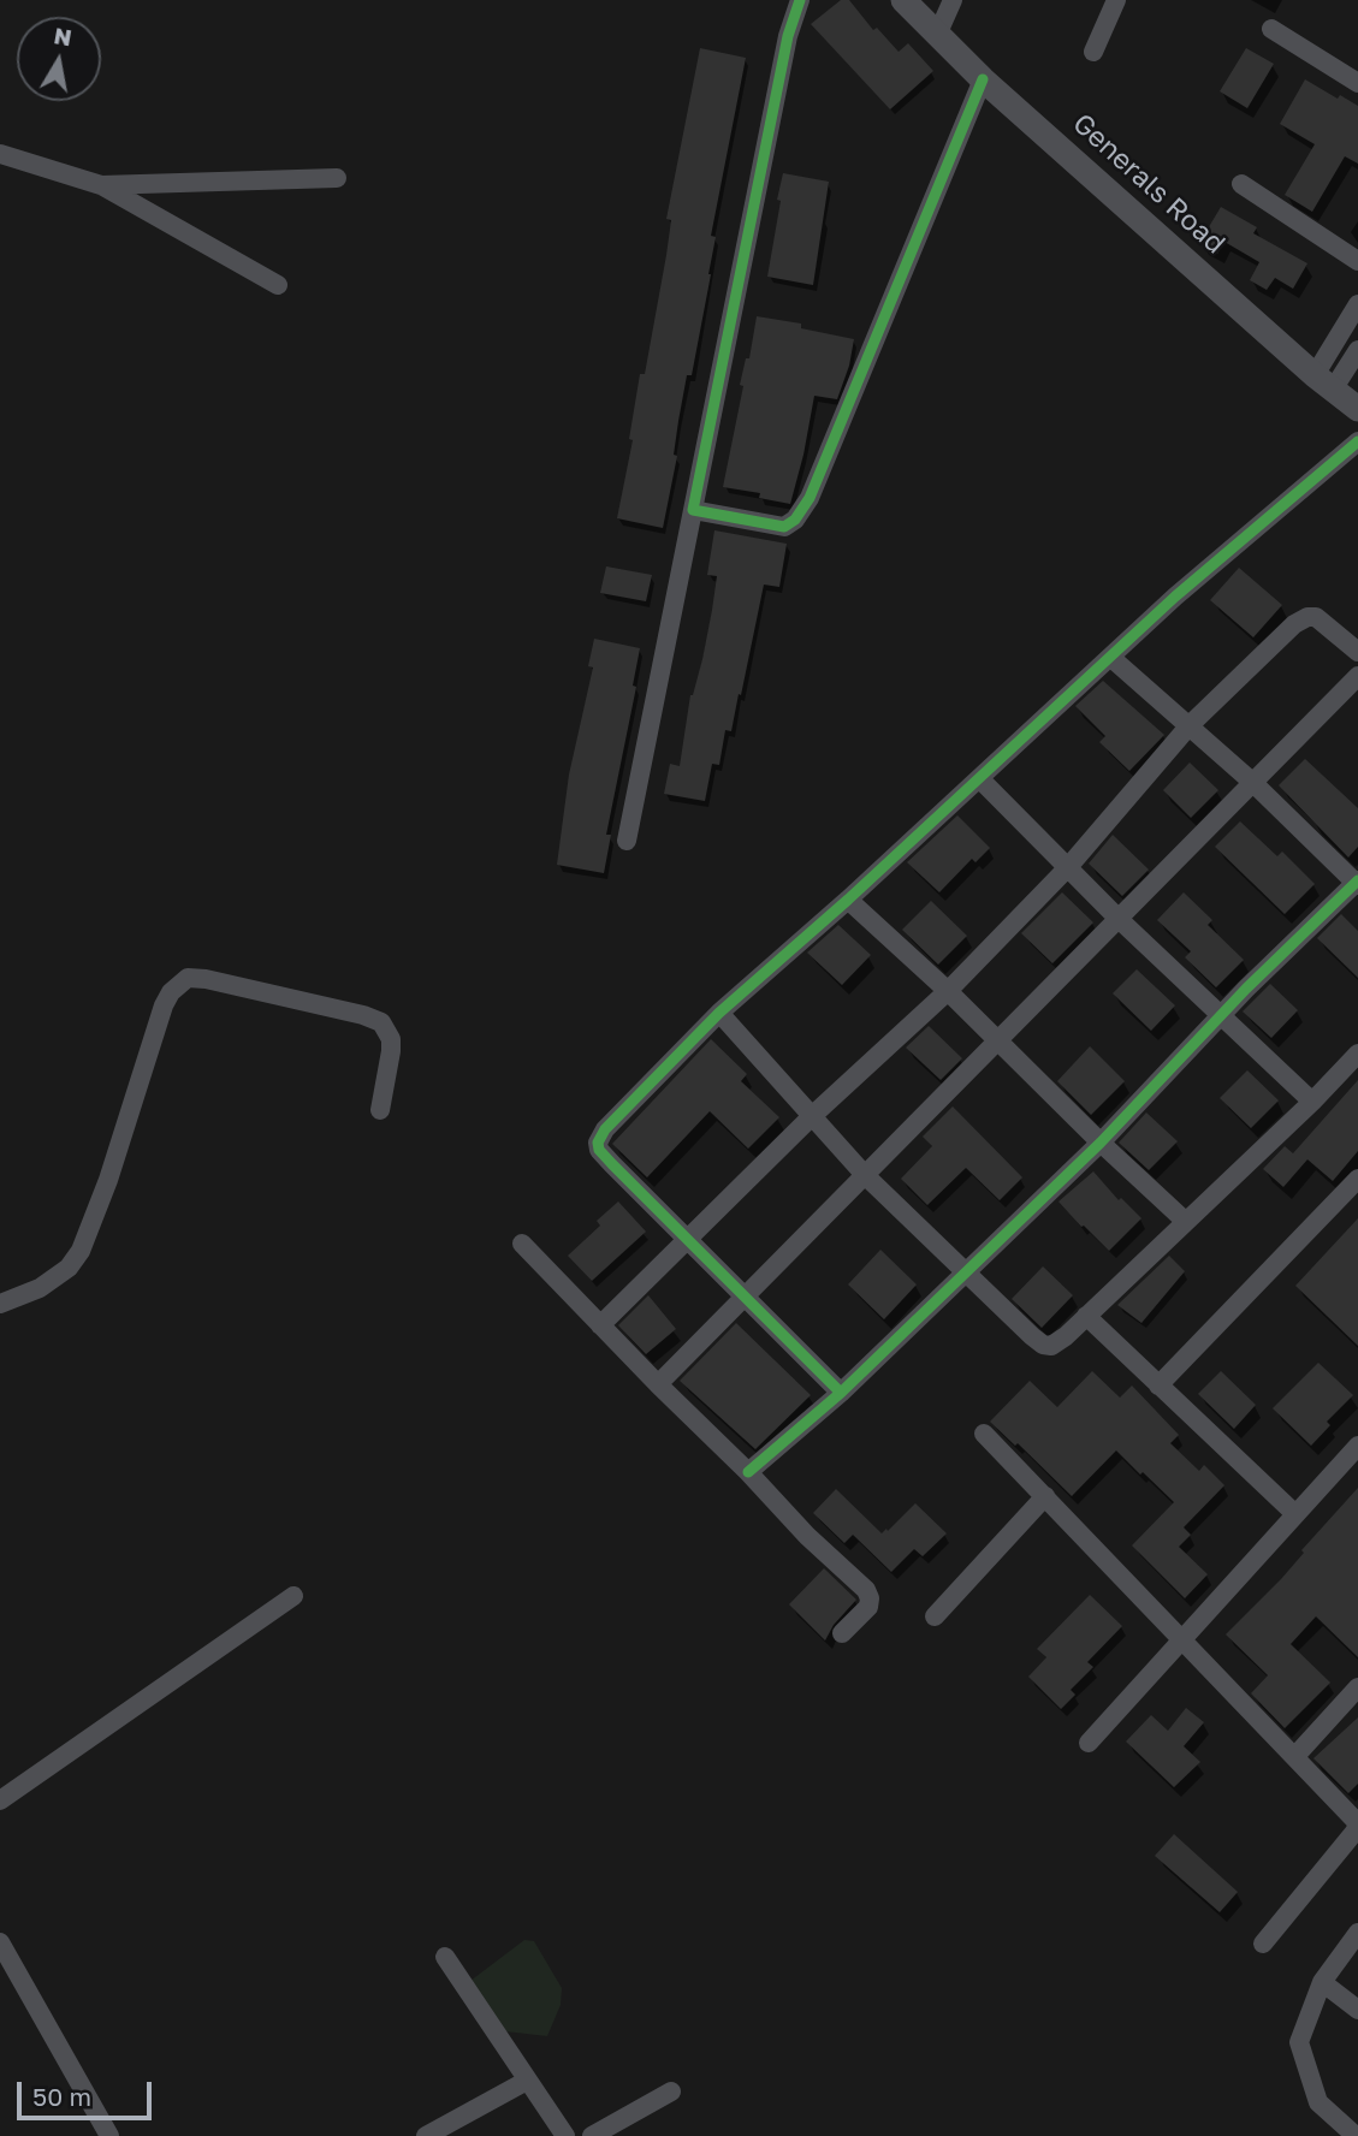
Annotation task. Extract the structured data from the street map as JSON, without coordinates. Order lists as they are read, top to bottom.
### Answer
{
  "streets": {
    "street": ["Generals Road"]
  },
  "scale_bar": "50 m",
  "north": "top"
}
